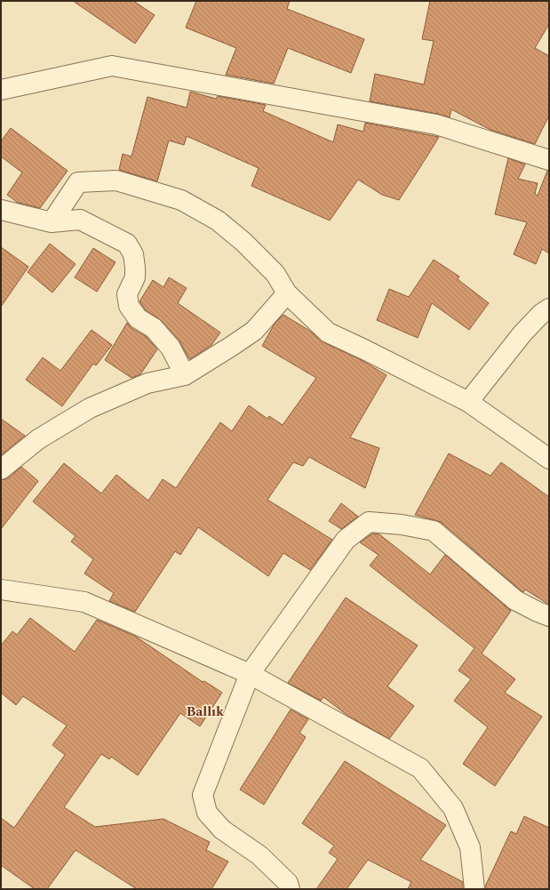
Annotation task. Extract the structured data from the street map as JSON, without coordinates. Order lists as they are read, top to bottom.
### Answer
{
  "districts": ["Ballık"]
}
